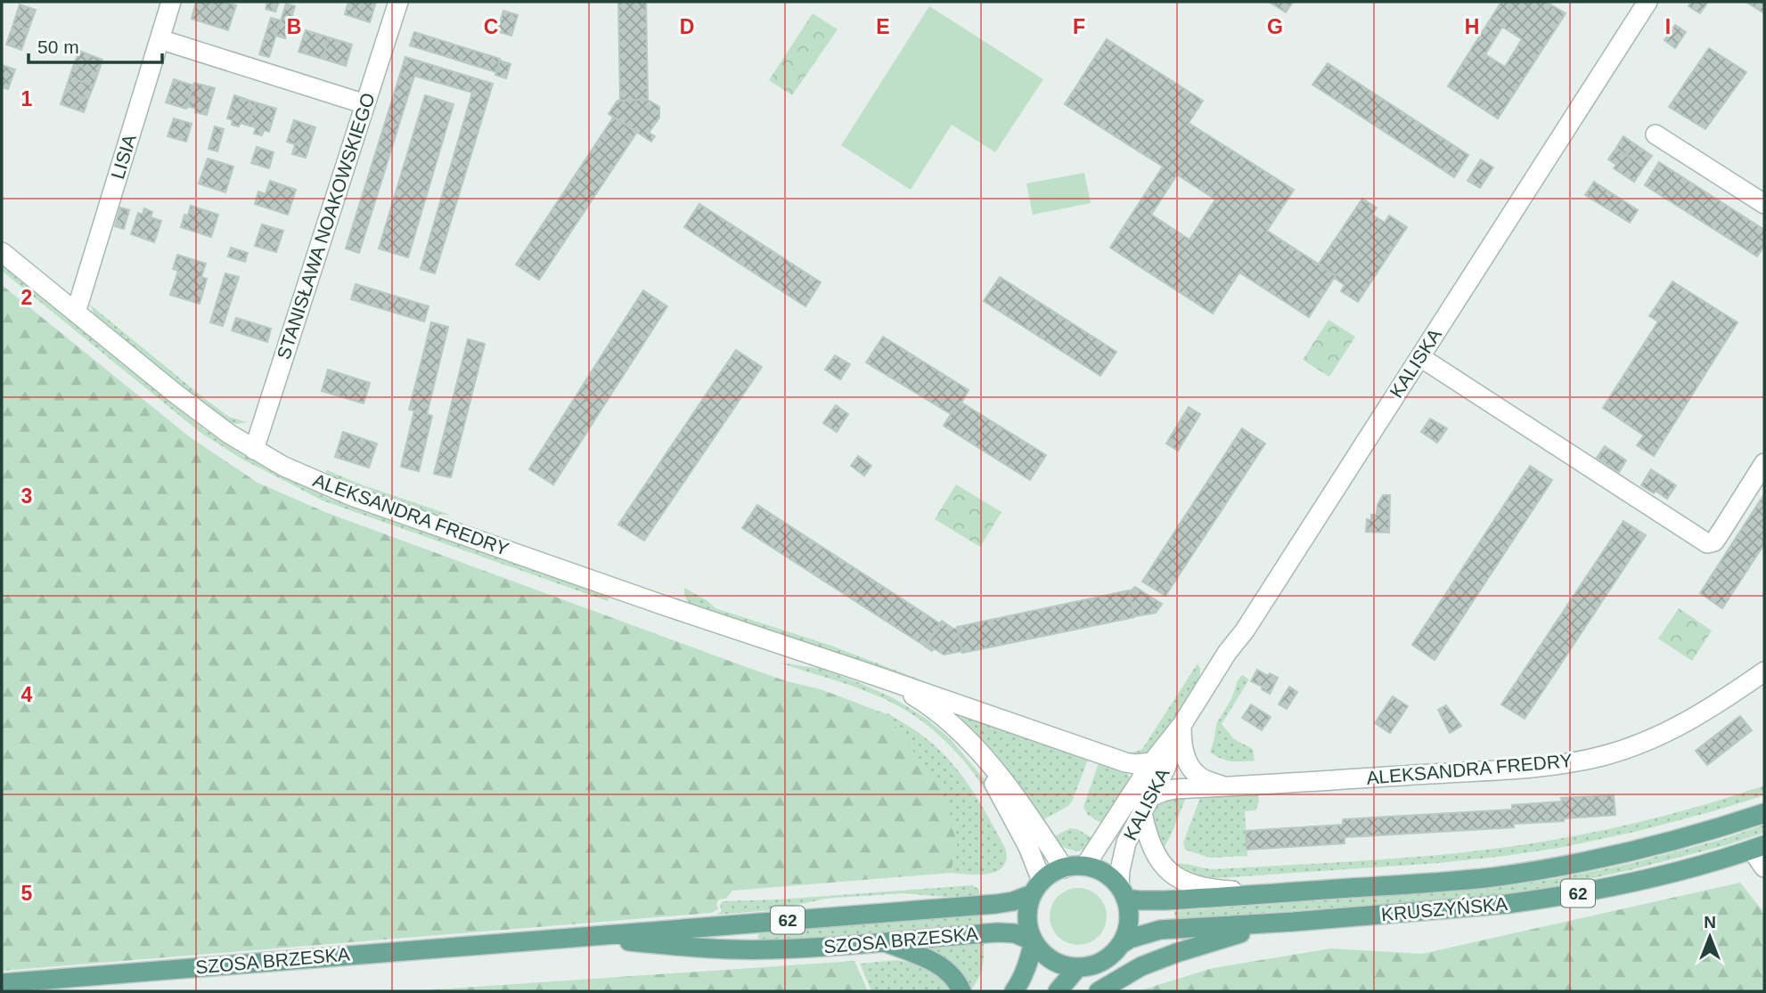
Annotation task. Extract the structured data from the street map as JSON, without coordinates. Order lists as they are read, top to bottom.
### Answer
{
  "streets": {
    "main road": ["62", "KRUSZYŃSKA", "SZOSA BRZESKA"],
    "street": [
      "LISIA",
      "STANISŁAWA NOAKOWSKIEGO",
      "KALISKA",
      "ALEKSANDRA FREDRY"
    ]
  },
  "crossings": [
    ["LISIA", "ALEKSANDRA FREDRY"],
    ["STANISŁAWA NOAKOWSKIEGO", "ALEKSANDRA FREDRY"],
    ["KALISKA", "ALEKSANDRA FREDRY"],
    ["KALISKA", "62"],
    ["KALISKA", "KRUSZYŃSKA"],
    ["KALISKA", "SZOSA BRZESKA"],
    ["ALEKSANDRA FREDRY", "62"],
    ["ALEKSANDRA FREDRY", "KRUSZYŃSKA"],
    ["ALEKSANDRA FREDRY", "SZOSA BRZESKA"],
    ["62", "KRUSZYŃSKA"],
    ["62", "SZOSA BRZESKA"],
    ["KRUSZYŃSKA", "SZOSA BRZESKA"]
  ],
  "scale_bar": "50 m",
  "north": "top",
  "grid": {
    "columns": [
      "B",
      "C",
      "D",
      "E",
      "F",
      "G",
      "H",
      "I"
    ],
    "rows": [
      "1",
      "2",
      "3",
      "4",
      "5"
    ]
  }
}
